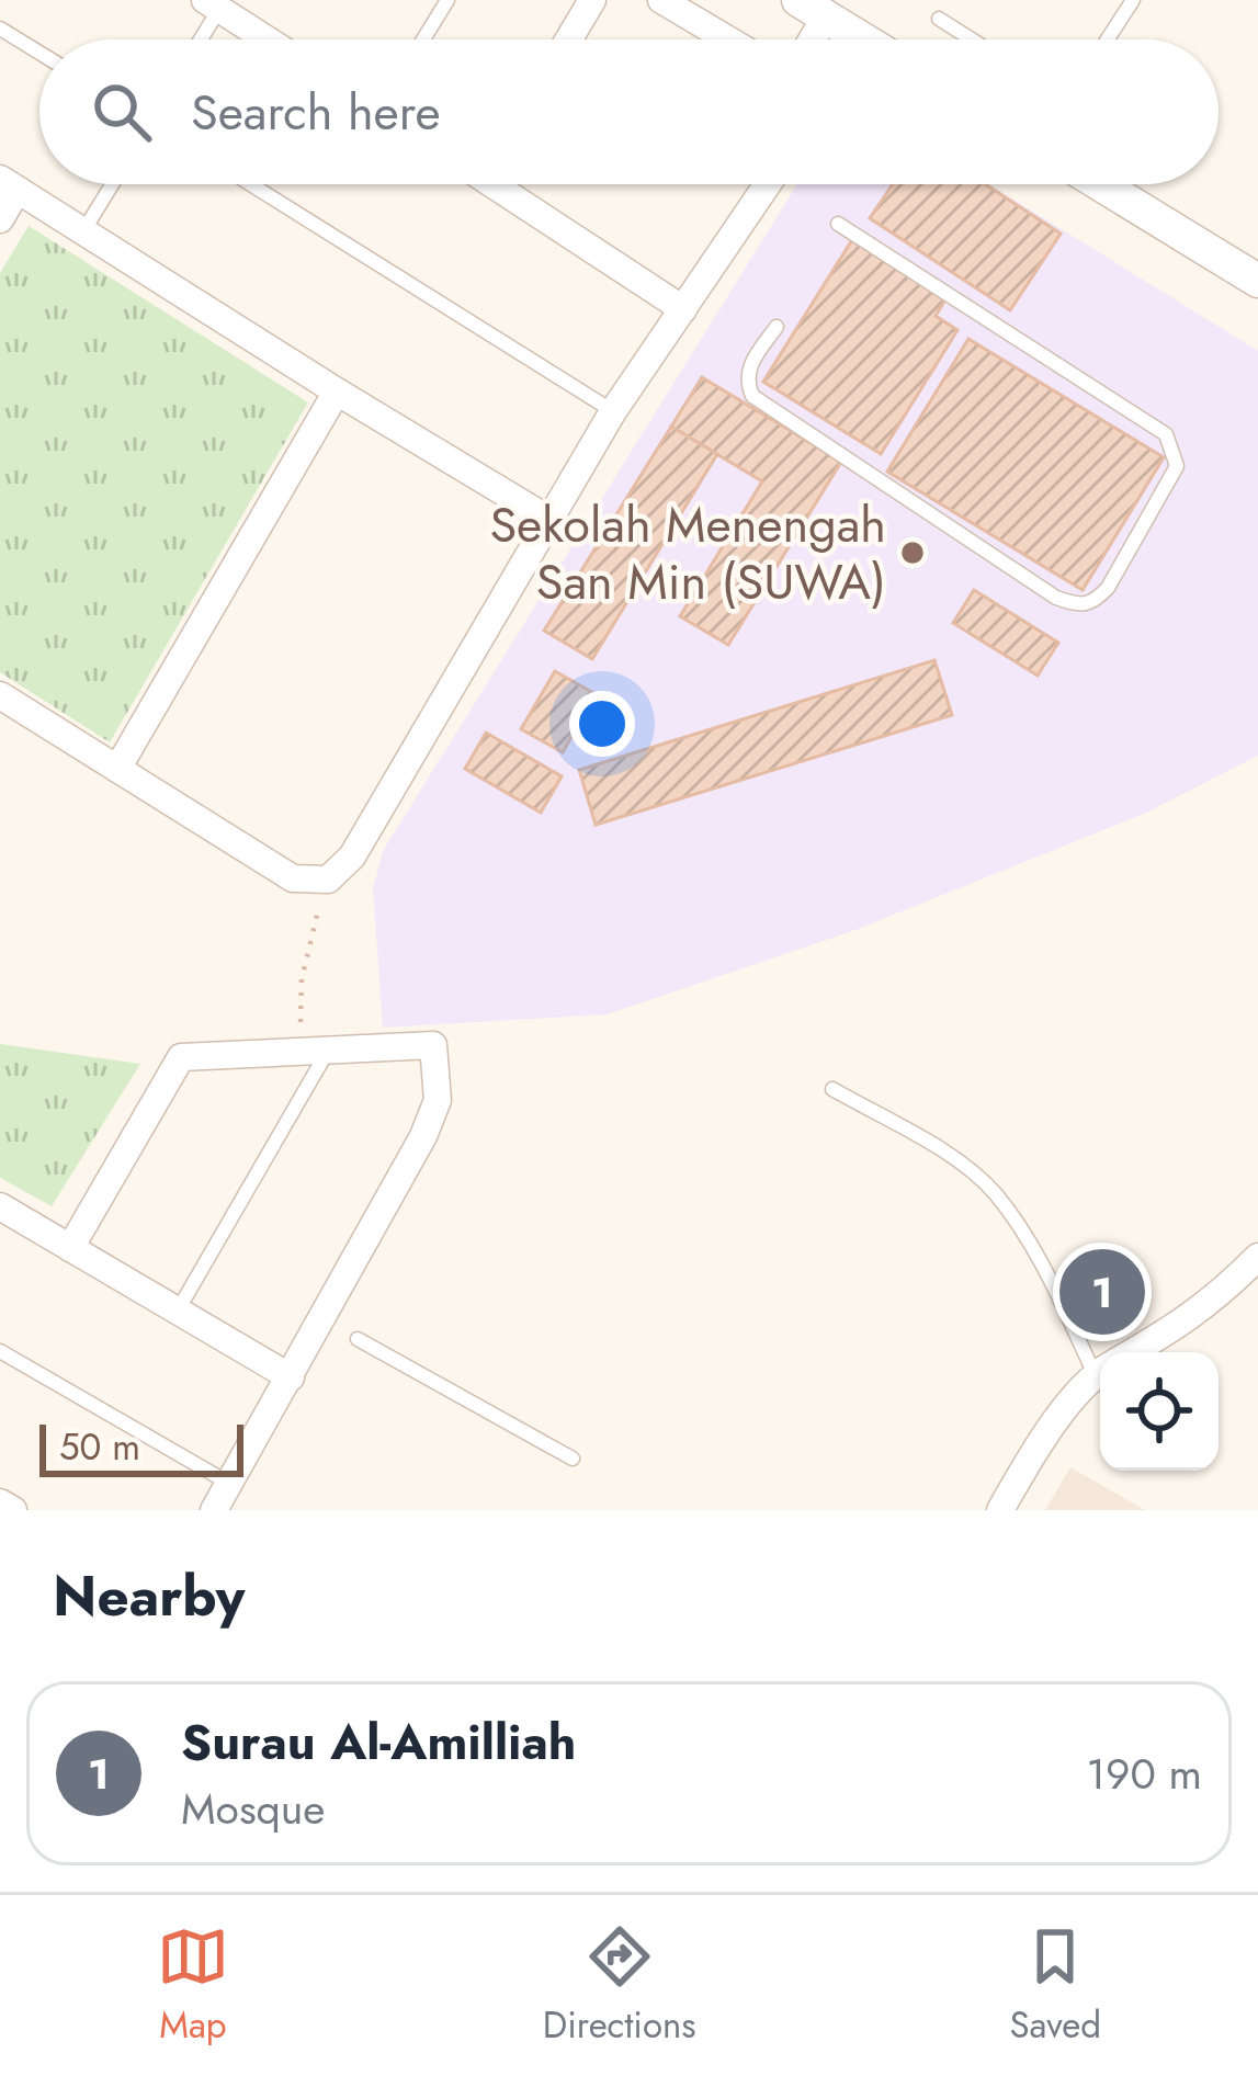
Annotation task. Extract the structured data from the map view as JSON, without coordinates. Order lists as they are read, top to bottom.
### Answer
{
  "places": ["Sekolah Menengah San Min (SUWA)"],
  "scale_bar": "50 m",
  "page": {
    "search": "Search here",
    "pins": "1",
    "scale": "50 m",
    "heading": "Nearby",
    "list": [
      {
        "mark": "1",
        "name": "Surau Al-Amilliah",
        "note": "Mosque",
        "value": "190 m"
      }
    ],
    "nav": ["Map", "Directions", "Saved"]
  }
}
